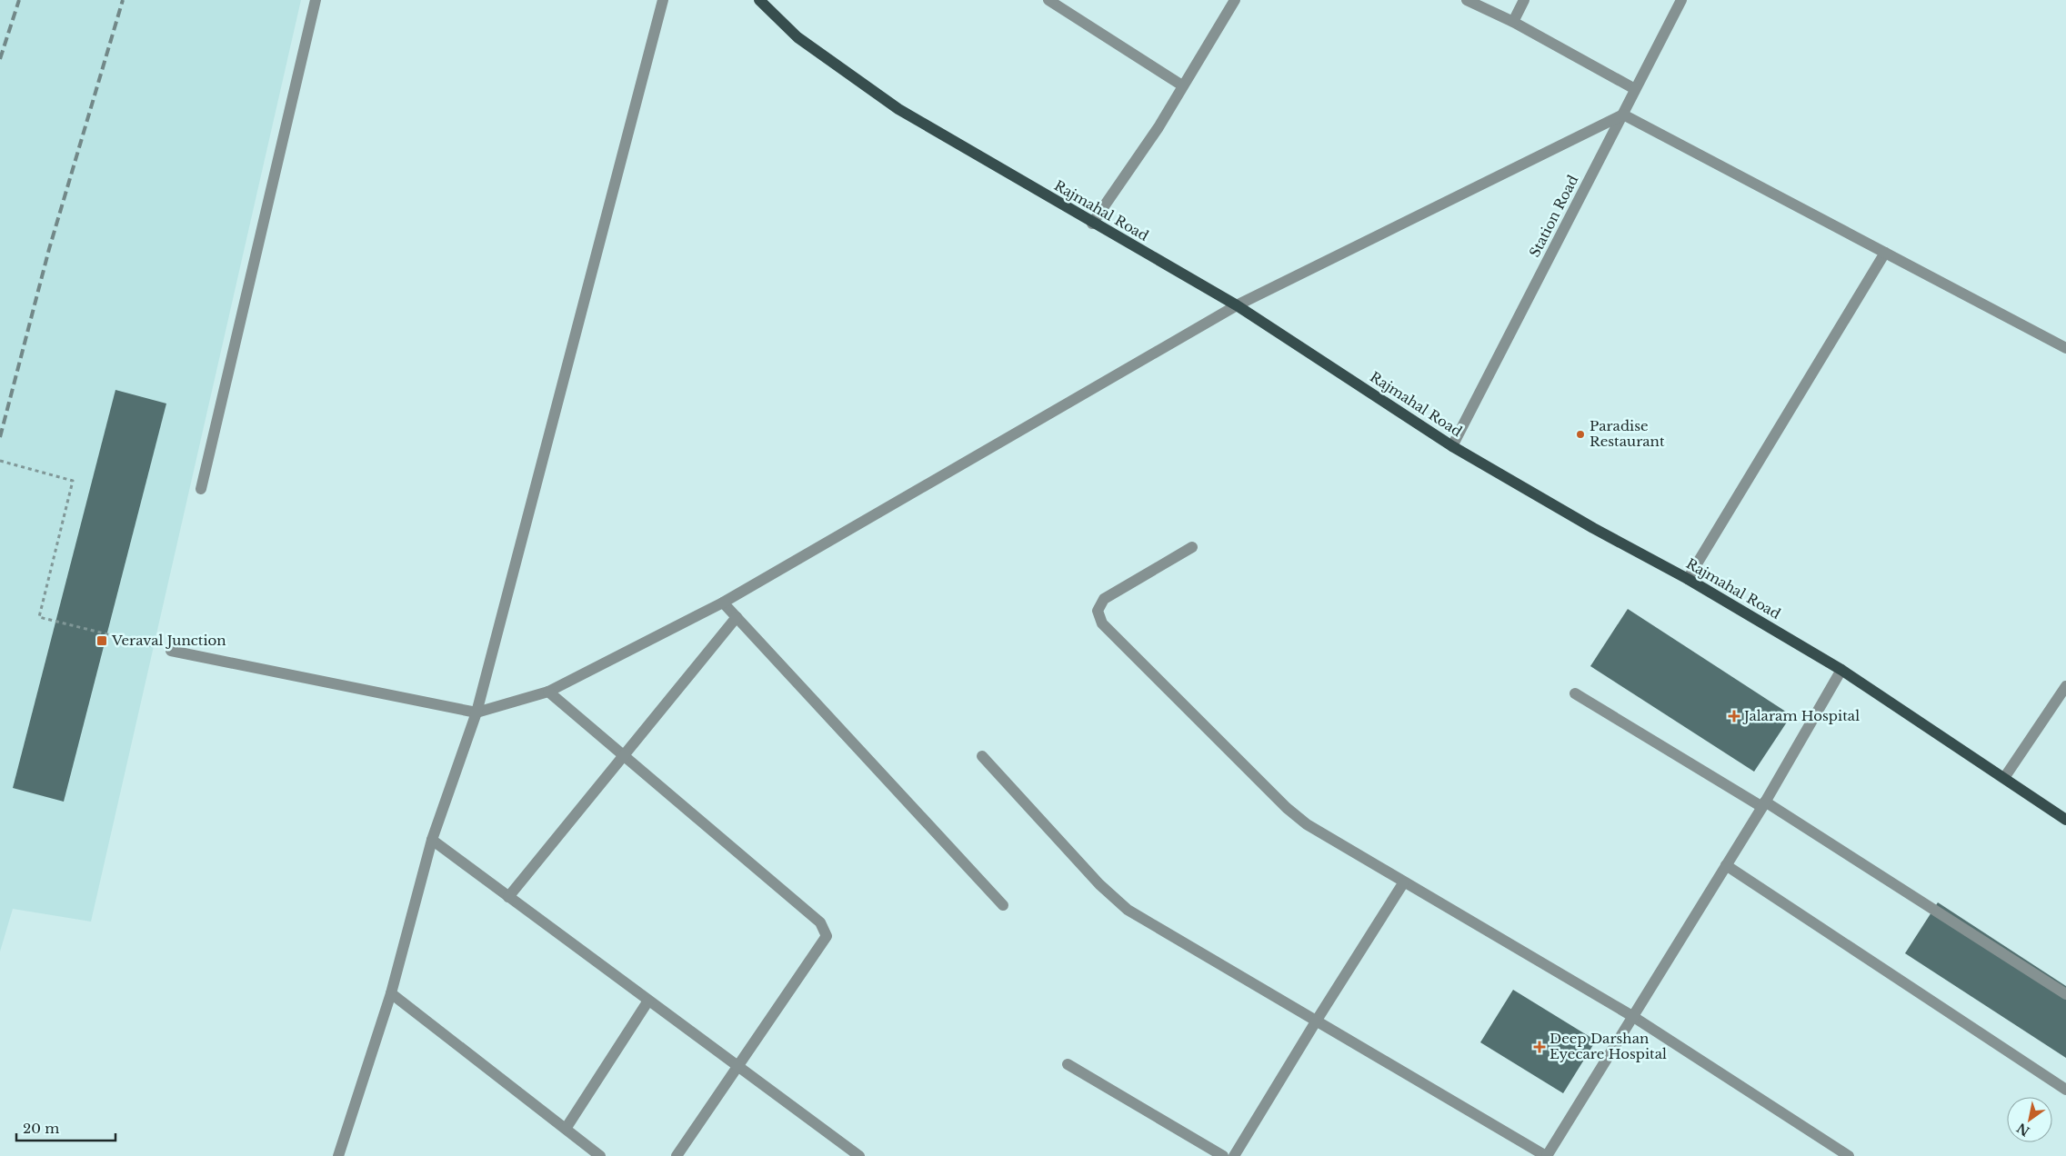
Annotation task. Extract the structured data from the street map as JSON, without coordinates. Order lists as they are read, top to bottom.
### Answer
{
  "streets": {
    "main road": ["Rajmahal Road"],
    "street": ["Station Road"]
  },
  "crossings": [
    ["Rajmahal Road", "Station Road"]
  ],
  "places": {
    "other": ["Paradise Restaurant"],
    "transit": ["Veraval Junction"],
    "health": ["Jalaram Hospital", "Deep Darshan Eyecare Hospital"]
  },
  "scale_bar": "20 m",
  "north": "bottom left"
}
